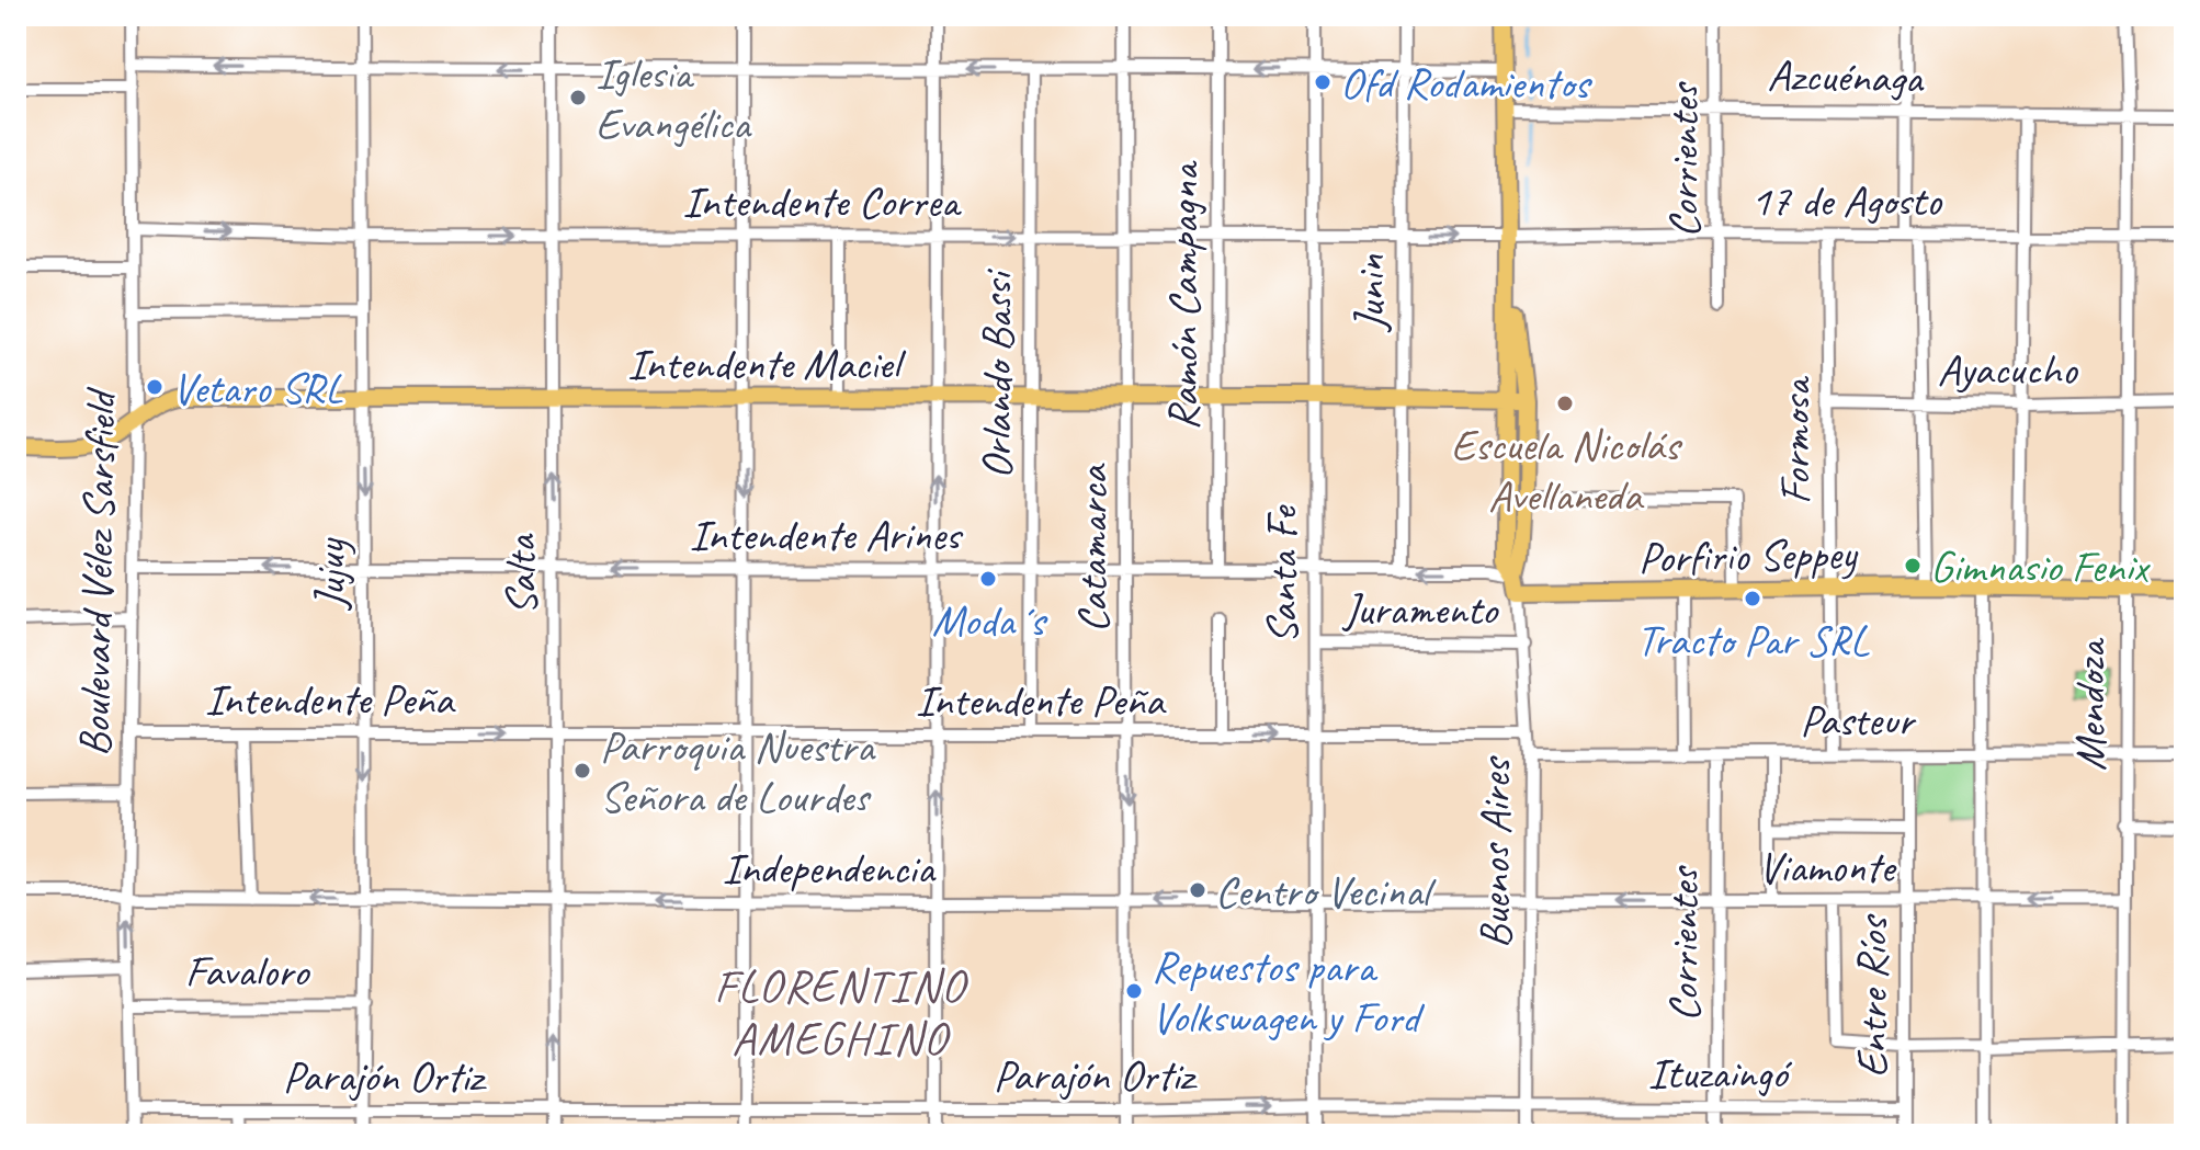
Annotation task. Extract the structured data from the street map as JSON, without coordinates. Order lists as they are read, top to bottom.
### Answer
{
  "streets": {
    "main road": ["Intendente Maciel", "Porfirio Seppey", "Buenos Aires"],
    "street": [
      "Azcuénaga",
      "Corrientes",
      "17 de Agosto",
      "Intendente Correa",
      "Junin",
      "Ramón Campagna",
      "Ayacucho",
      "Orlando Bassi",
      "Formosa",
      "Intendente Arines",
      "Catamarca",
      "Boulevard Vélez Sarsfield",
      "Jujuy",
      "Salta",
      "Santa Fe",
      "Juramento",
      "Intendente Peña",
      "Mendoza",
      "Pasteur",
      "Viamonte",
      "Independencia",
      "Favaloro",
      "Entre Ríos",
      "Ituzaingó",
      "Parajón Ortiz"
    ]
  },
  "crossings": [
    ["Azcuénaga", "Corrientes"],
    ["Azcuénaga", "Mendoza"],
    ["Azcuénaga", "Buenos Aires"],
    ["Corrientes", "17 de Agosto"],
    ["Corrientes", "Pasteur"],
    ["Corrientes", "Viamonte"],
    ["Corrientes", "Ituzaingó"],
    ["17 de Agosto", "Intendente Correa"],
    ["17 de Agosto", "Formosa"],
    ["17 de Agosto", "Mendoza"],
    ["17 de Agosto", "Buenos Aires"],
    ["Intendente Correa", "Junin"],
    ["Intendente Correa", "Ramón Campagna"],
    ["Intendente Correa", "Orlando Bassi"],
    ["Intendente Correa", "Catamarca"],
    ["Intendente Correa", "Boulevard Vélez Sarsfield"],
    ["Intendente Correa", "Jujuy"],
    ["Intendente Correa", "Salta"],
    ["Intendente Correa", "Santa Fe"],
    ["Intendente Correa", "Buenos Aires"],
    ["Junin", "Intendente Maciel"],
    ["Junin", "Intendente Arines"],
    ["Ramón Campagna", "Intendente Maciel"],
    ["Ramón Campagna", "Intendente Arines"],
    ["Intendente Maciel", "Orlando Bassi"],
    ["Intendente Maciel", "Catamarca"],
    ["Intendente Maciel", "Boulevard Vélez Sarsfield"],
    ["Intendente Maciel", "Jujuy"],
    ["Intendente Maciel", "Salta"],
    ["Intendente Maciel", "Santa Fe"],
    ["Intendente Maciel", "Buenos Aires"],
    ["Ayacucho", "Formosa"],
    ["Ayacucho", "Mendoza"],
    ["Orlando Bassi", "Intendente Arines"],
    ["Orlando Bassi", "Intendente Peña"],
    ["Formosa", "Porfirio Seppey"],
    ["Formosa", "Pasteur"],
    ["Intendente Arines", "Catamarca"],
    ["Intendente Arines", "Boulevard Vélez Sarsfield"],
    ["Intendente Arines", "Jujuy"],
    ["Intendente Arines", "Salta"],
    ["Intendente Arines", "Santa Fe"],
    ["Intendente Arines", "Buenos Aires"],
    ["Catamarca", "Intendente Peña"],
    ["Catamarca", "Independencia"],
    ["Catamarca", "Parajón Ortiz"],
    ["Porfirio Seppey", "Mendoza"],
    ["Porfirio Seppey", "Buenos Aires"],
    ["Boulevard Vélez Sarsfield", "Intendente Peña"],
    ["Boulevard Vélez Sarsfield", "Independencia"],
    ["Boulevard Vélez Sarsfield", "Favaloro"],
    ["Boulevard Vélez Sarsfield", "Parajón Ortiz"],
    ["Jujuy", "Intendente Peña"],
    ["Jujuy", "Independencia"],
    ["Jujuy", "Favaloro"],
    ["Jujuy", "Parajón Ortiz"],
    ["Salta", "Intendente Peña"],
    ["Salta", "Independencia"],
    ["Salta", "Parajón Ortiz"],
    ["Santa Fe", "Juramento"],
    ["Santa Fe", "Intendente Peña"],
    ["Santa Fe", "Independencia"],
    ["Santa Fe", "Parajón Ortiz"],
    ["Juramento", "Buenos Aires"],
    ["Intendente Peña", "Buenos Aires"],
    ["Mendoza", "Pasteur"],
    ["Mendoza", "Viamonte"],
    ["Pasteur", "Buenos Aires"],
    ["Pasteur", "Entre Ríos"],
    ["Buenos Aires", "Viamonte"],
    ["Buenos Aires", "Independencia"],
    ["Buenos Aires", "Ituzaingó"],
    ["Buenos Aires", "Parajón Ortiz"],
    ["Viamonte", "Independencia"],
    ["Viamonte", "Entre Ríos"],
    ["Entre Ríos", "Ituzaingó"],
    ["Ituzaingó", "Parajón Ortiz"]
  ],
  "one_way": ["Intendente Arines", "Viamonte"],
  "districts": ["FLORENTINO AMEGHINO"],
  "places": [
    "Ofd Rodamientos",
    "Iglesia Evangélica",
    "Vetaro SRL",
    "Escuela Nicolás Avellaneda",
    "Gimnasio Fenix",
    "Moda´s",
    "Tracto Par SRL",
    "Parroquia Nuestra Señora de Lourdes",
    "Centro Vecinal",
    "Repuestos para Volkswagen y Ford"
  ]
}
